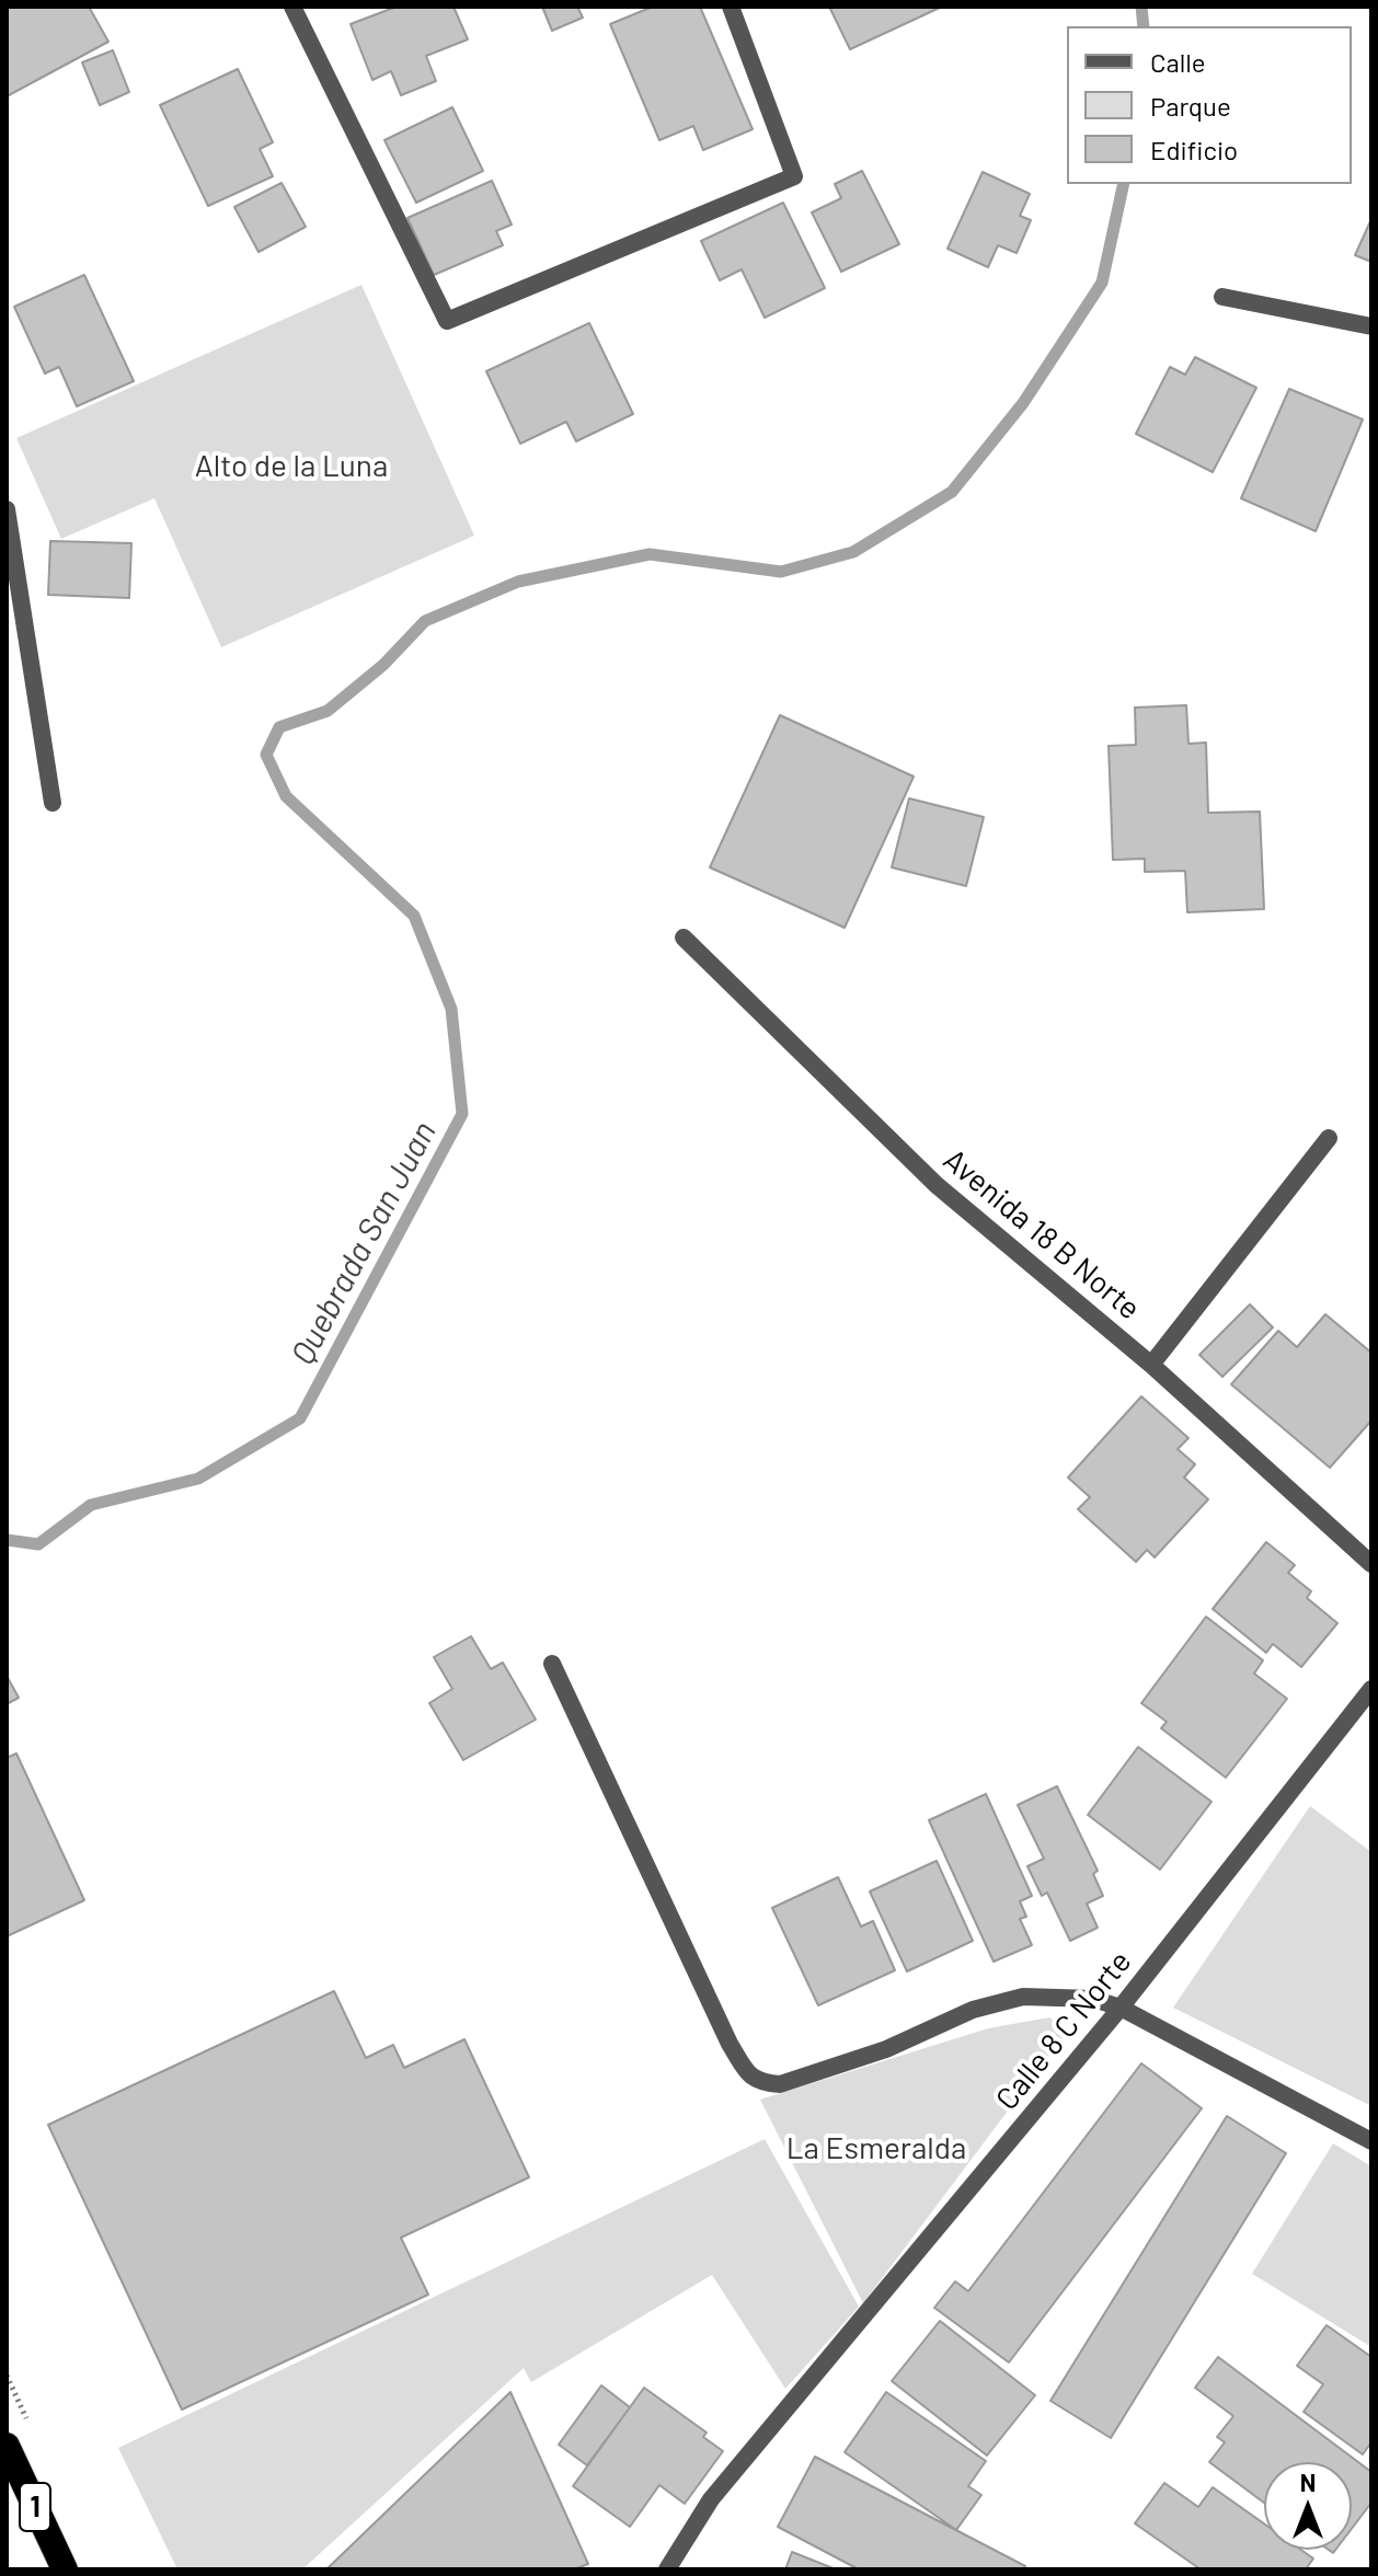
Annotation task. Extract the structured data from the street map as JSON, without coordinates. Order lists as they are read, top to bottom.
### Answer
{
  "streets": {
    "highway": ["1"],
    "street": ["Avenida 18 B Norte", "Calle 8 C Norte"]
  },
  "water": ["Quebrada San Juan"],
  "parks": ["Alto de la Luna", "La Esmeralda"],
  "legend": ["Calle", "Parque", "Edificio"],
  "north": "top"
}
